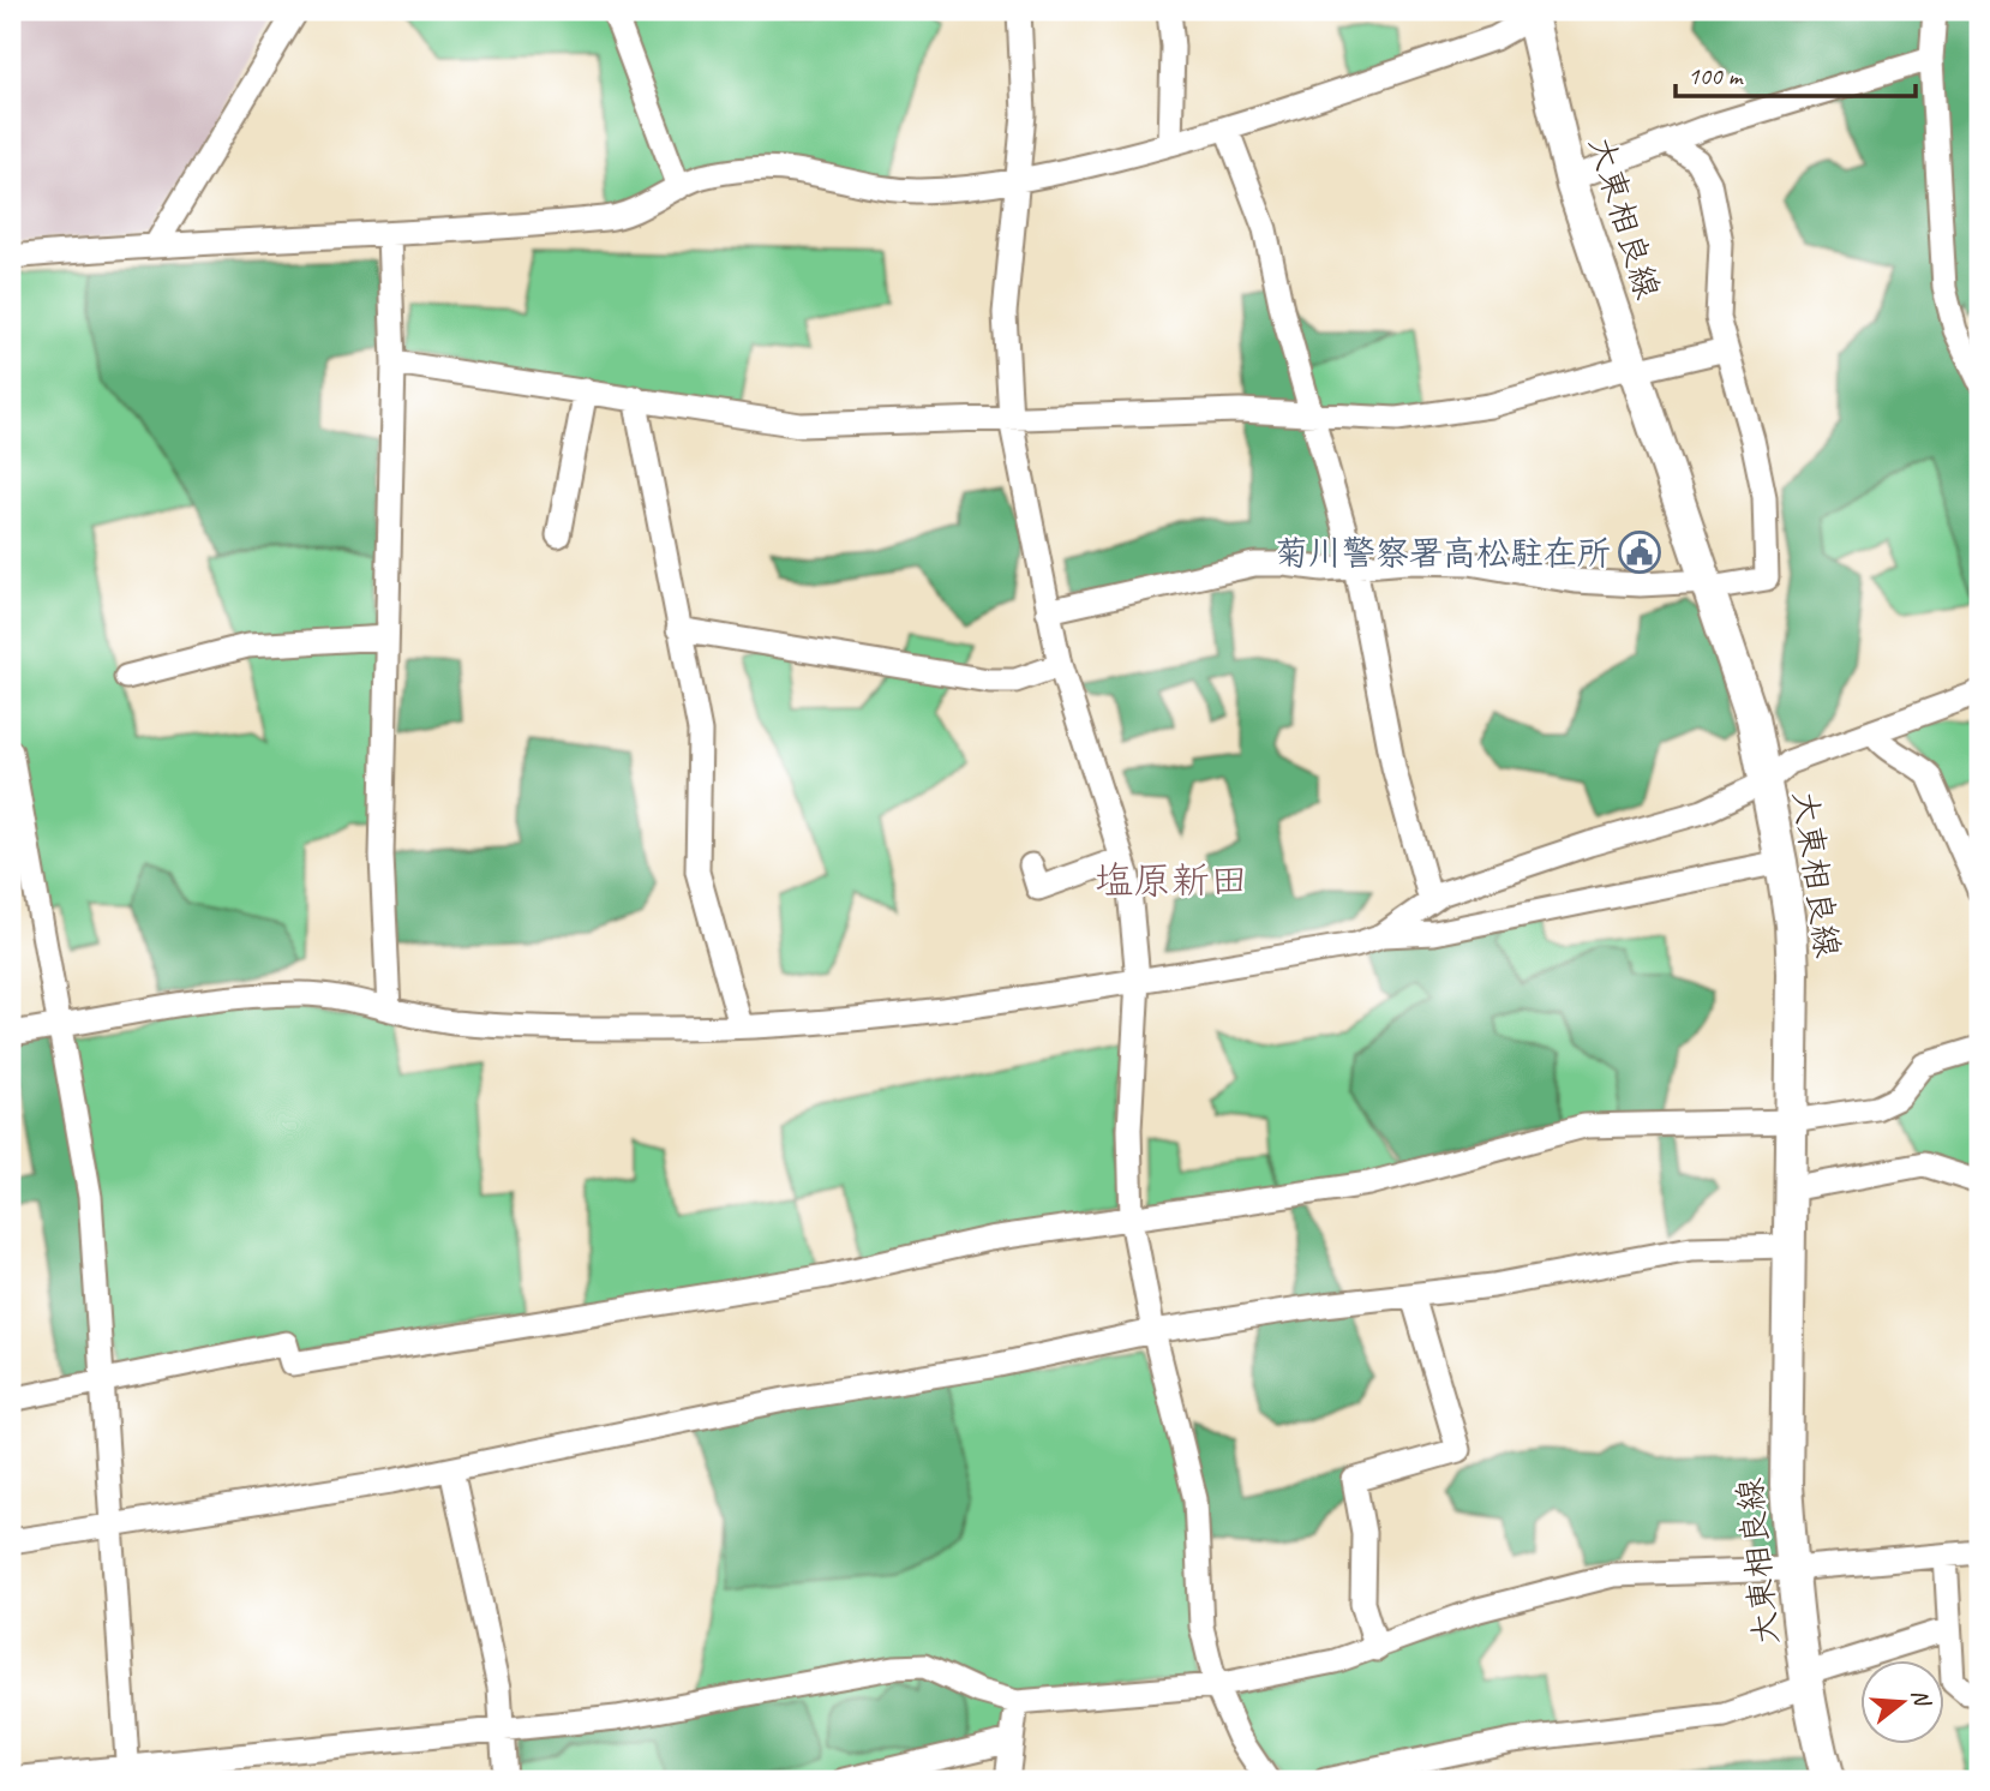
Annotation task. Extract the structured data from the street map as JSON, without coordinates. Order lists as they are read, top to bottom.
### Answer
{
  "streets": {
    "main road": ["大東相良線"]
  },
  "districts": ["塩原新田"],
  "places": {
    "public building": ["菊川警察署高松駐在所"]
  },
  "scale_bar": "100 m",
  "north": "right"
}
